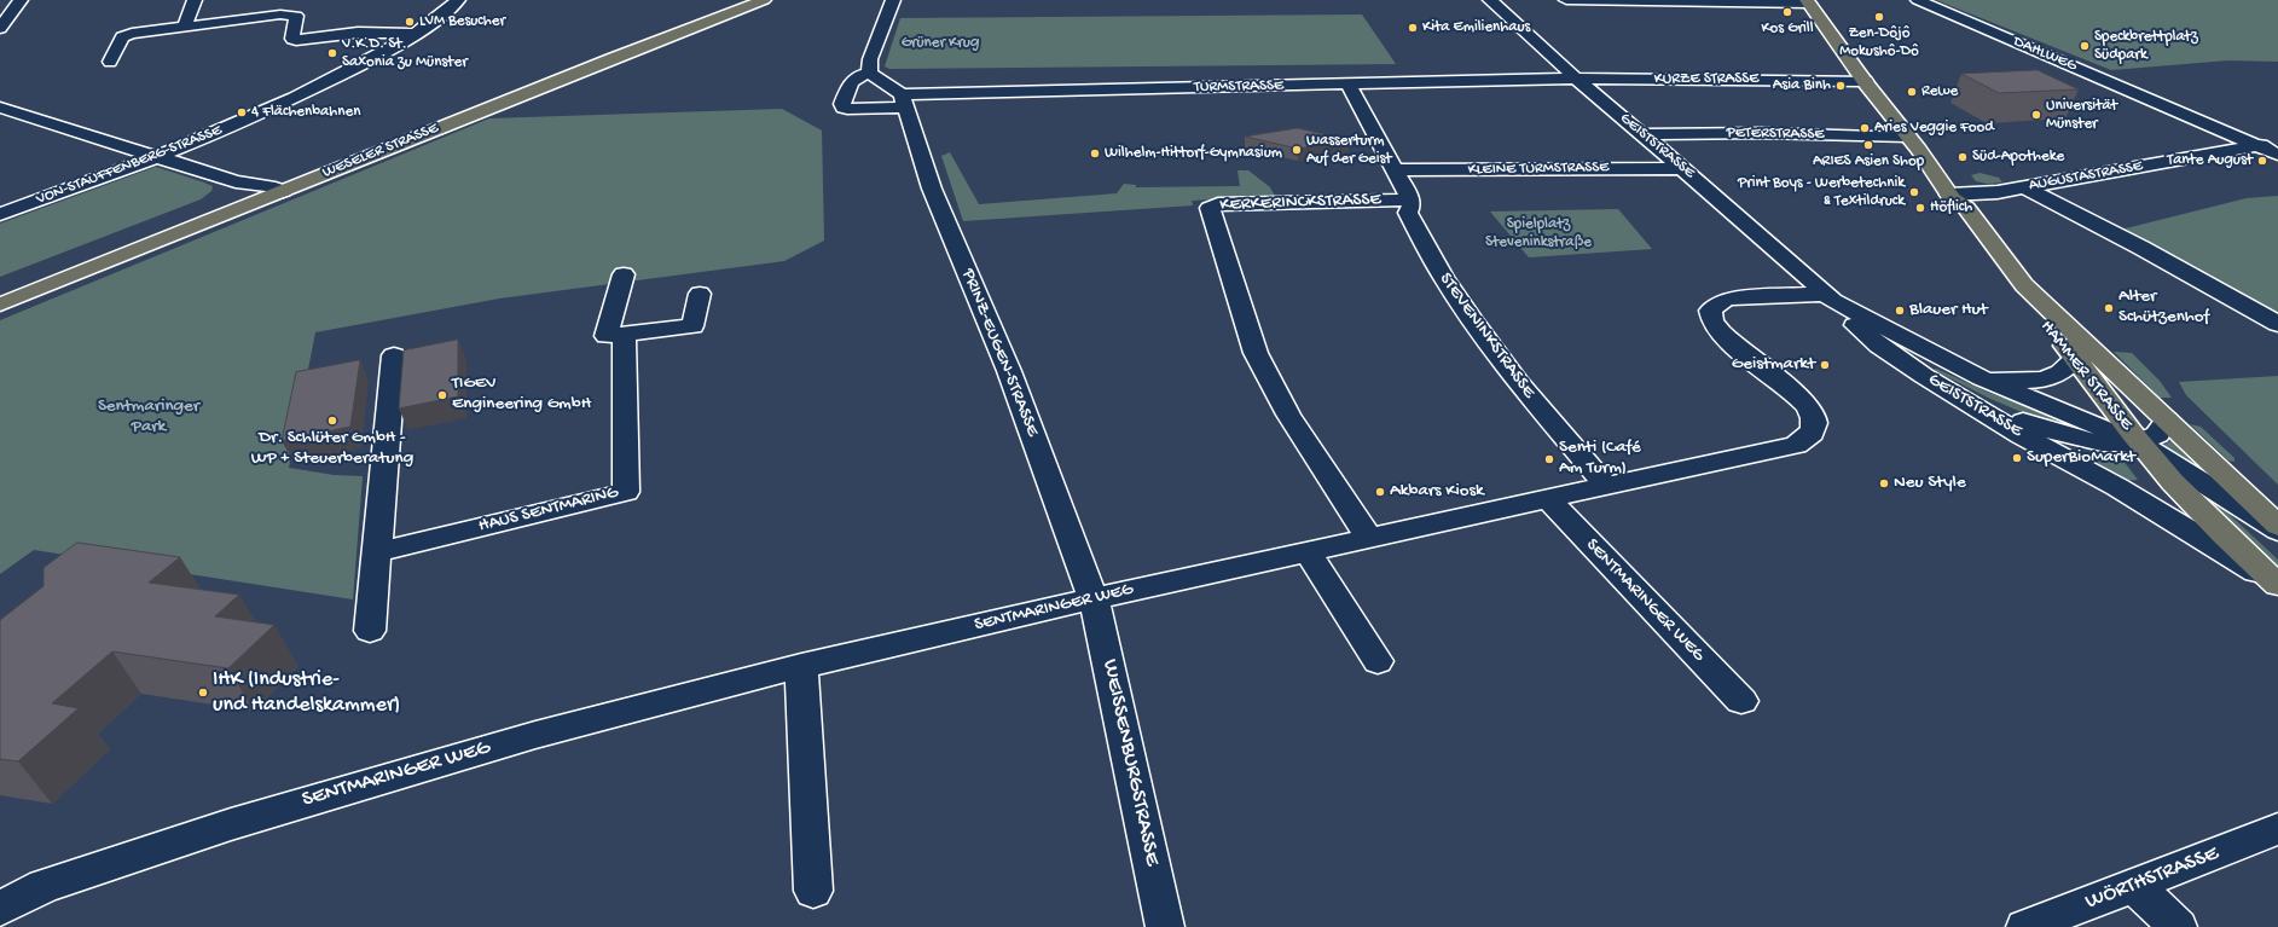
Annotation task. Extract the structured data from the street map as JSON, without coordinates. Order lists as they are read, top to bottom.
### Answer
{
  "streets": {
    "main road": ["WESELER STRASSE", "HAMMER STRASSE"],
    "street": [
      "DAHLWEG",
      "KURZE STRASSE",
      "TURMSTRASSE",
      "PETERSTRASSE",
      "GEISTSTRASSE",
      "VON-STAUFFENBERG-STRASSE",
      "KLEINE TURMSTRASSE",
      "AUGUSTASTRASSE",
      "KERKERINCKSTRASSE",
      "STEVENINKSTRASSE",
      "PRINZ-EUGEN-STRASSE",
      "HAUS SENTMARING",
      "SENTMARINGER WEG",
      "WEISSENBURGSTRASSE",
      "WÖRTHSTRASSE"
    ]
  },
  "crossings": [
    ["DAHLWEG", "AUGUSTASTRASSE"],
    ["KURZE STRASSE", "TURMSTRASSE"],
    ["KURZE STRASSE", "GEISTSTRASSE"],
    ["KURZE STRASSE", "HAMMER STRASSE"],
    ["TURMSTRASSE", "GEISTSTRASSE"],
    ["TURMSTRASSE", "STEVENINKSTRASSE"],
    ["TURMSTRASSE", "PRINZ-EUGEN-STRASSE"],
    ["PETERSTRASSE", "GEISTSTRASSE"],
    ["PETERSTRASSE", "HAMMER STRASSE"],
    ["GEISTSTRASSE", "KLEINE TURMSTRASSE"],
    ["GEISTSTRASSE", "HAMMER STRASSE"],
    ["GEISTSTRASSE", "SENTMARINGER WEG"],
    ["KLEINE TURMSTRASSE", "STEVENINKSTRASSE"],
    ["AUGUSTASTRASSE", "HAMMER STRASSE"],
    ["KERKERINCKSTRASSE", "STEVENINKSTRASSE"],
    ["KERKERINCKSTRASSE", "SENTMARINGER WEG"],
    ["STEVENINKSTRASSE", "SENTMARINGER WEG"],
    ["PRINZ-EUGEN-STRASSE", "SENTMARINGER WEG"],
    ["PRINZ-EUGEN-STRASSE", "WEISSENBURGSTRASSE"],
    ["SENTMARINGER WEG", "WEISSENBURGSTRASSE"]
  ],
  "parks": ["Grüner Krug", "Spielplatz Steveninkstraße", "Sentmaringer Park"],
  "places": [
    "Kos Grill",
    "Zen-Dôjô Mokushô-Dô",
    "LVM Besucher",
    "Kita Emilienhaus",
    "Speckbrettplatz Südpark",
    "V.K.D. St. Saxonia zu Münster",
    "Asia Binh",
    "Rewe",
    "4 Flächenbahnen",
    "Universität Münster",
    "Aries Veggie Food",
    "ARIES Asien Shop",
    "Wasserturm Auf der Geist",
    "Wilhelm-Hittorf-Gymnasium",
    "Süd-Apotheke",
    "Tante August",
    "Print Boys - Werbetechnik & Textildruck",
    "Höflich",
    "Alter Schützenhof",
    "Blauer Hut",
    "Geistmarkt",
    "TIGEV Engineering GmbH",
    "Dr. Schlüter GmbH - WP + Steuerberatung",
    "SuperBioMarkt",
    "Senti (Café Am Turm)",
    "Neu Style",
    "Akbars Kiosk",
    "IHK (Industrie- und Handelskammer)"
  ]
}
